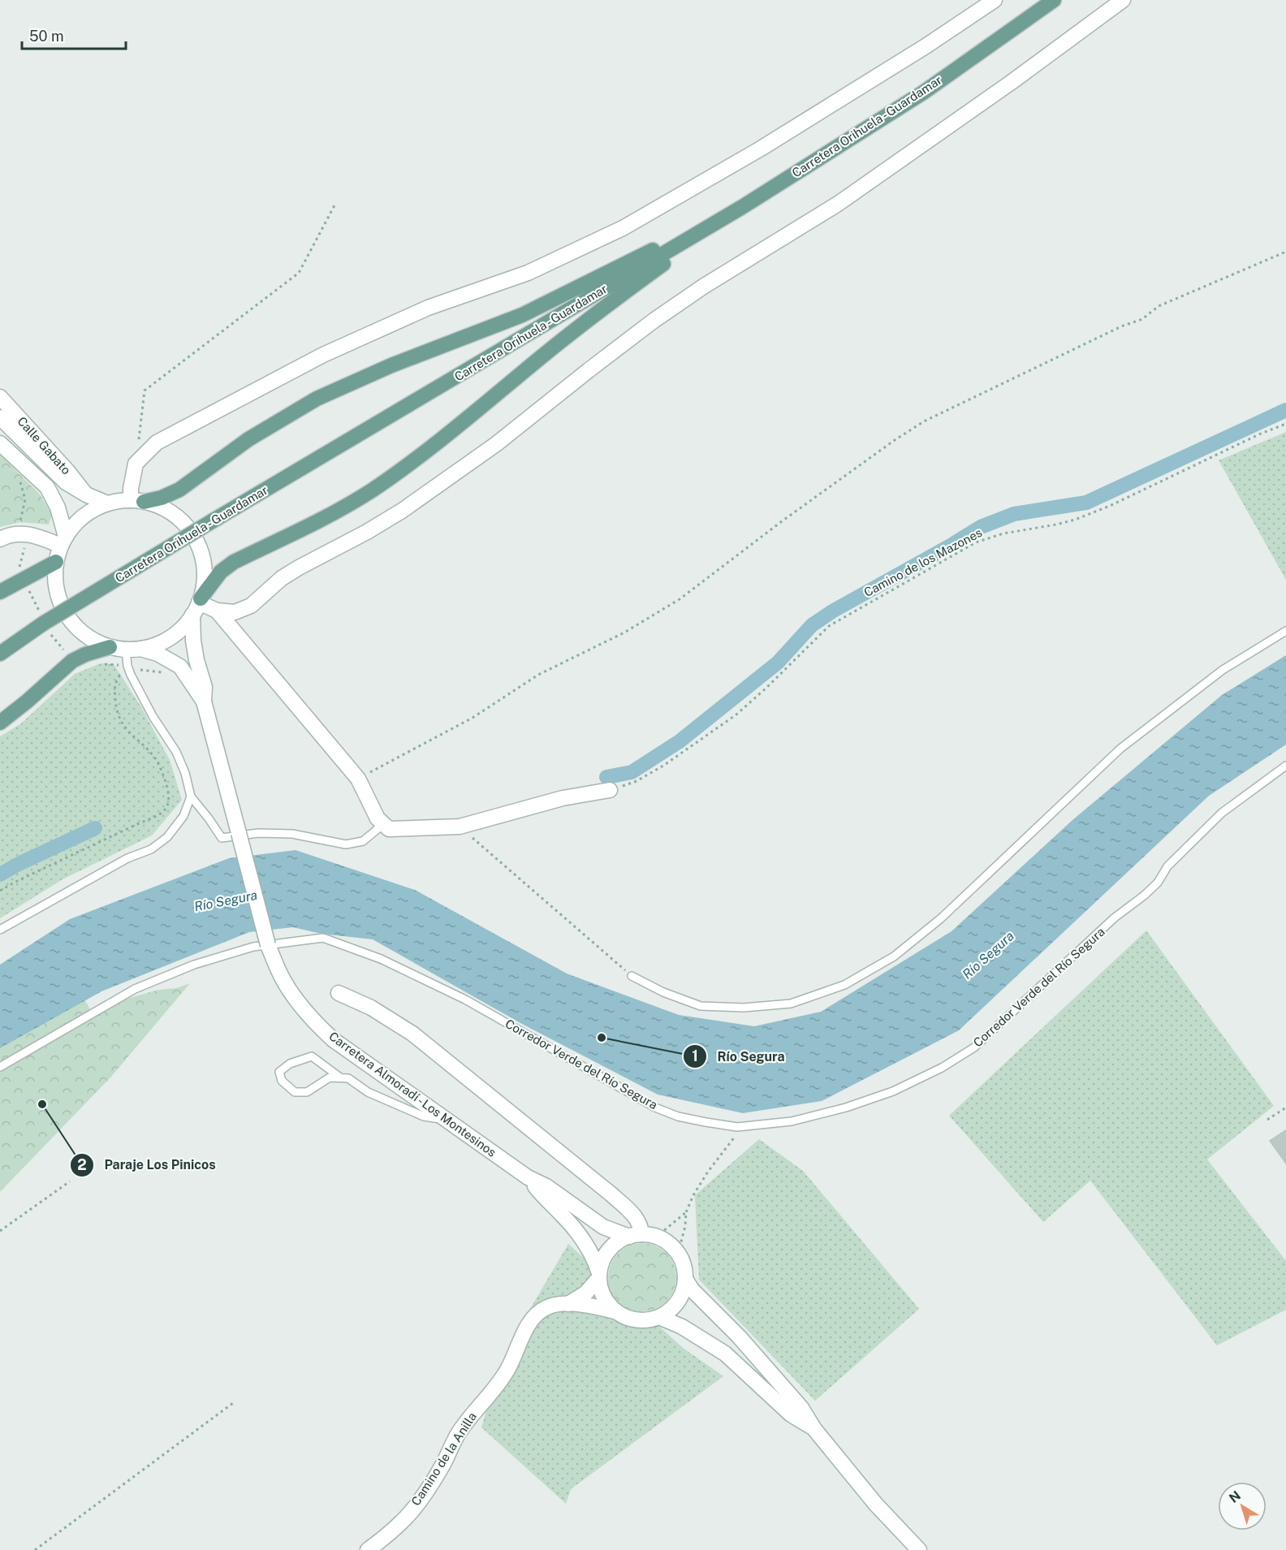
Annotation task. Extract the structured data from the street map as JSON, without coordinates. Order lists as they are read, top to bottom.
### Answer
{
  "streets": {
    "main road": ["Carretera Orihuela - Guardamar"],
    "street": ["Calle Gabato", "Carretera Almoradí - Los Montesinos", "Camino de la Anilla"],
    "lane": ["Corredor Verde del Río Segura"],
    "path": ["Camino de los Mazones"]
  },
  "crossings": [
    ["Carretera Almoradí - Los Montesinos", "Camino de la Anilla"]
  ],
  "water": ["Río Segura"],
  "places": ["Río Segura", "Paraje Los Pinicos"],
  "scale_bar": "50 m",
  "north": "top left"
}
